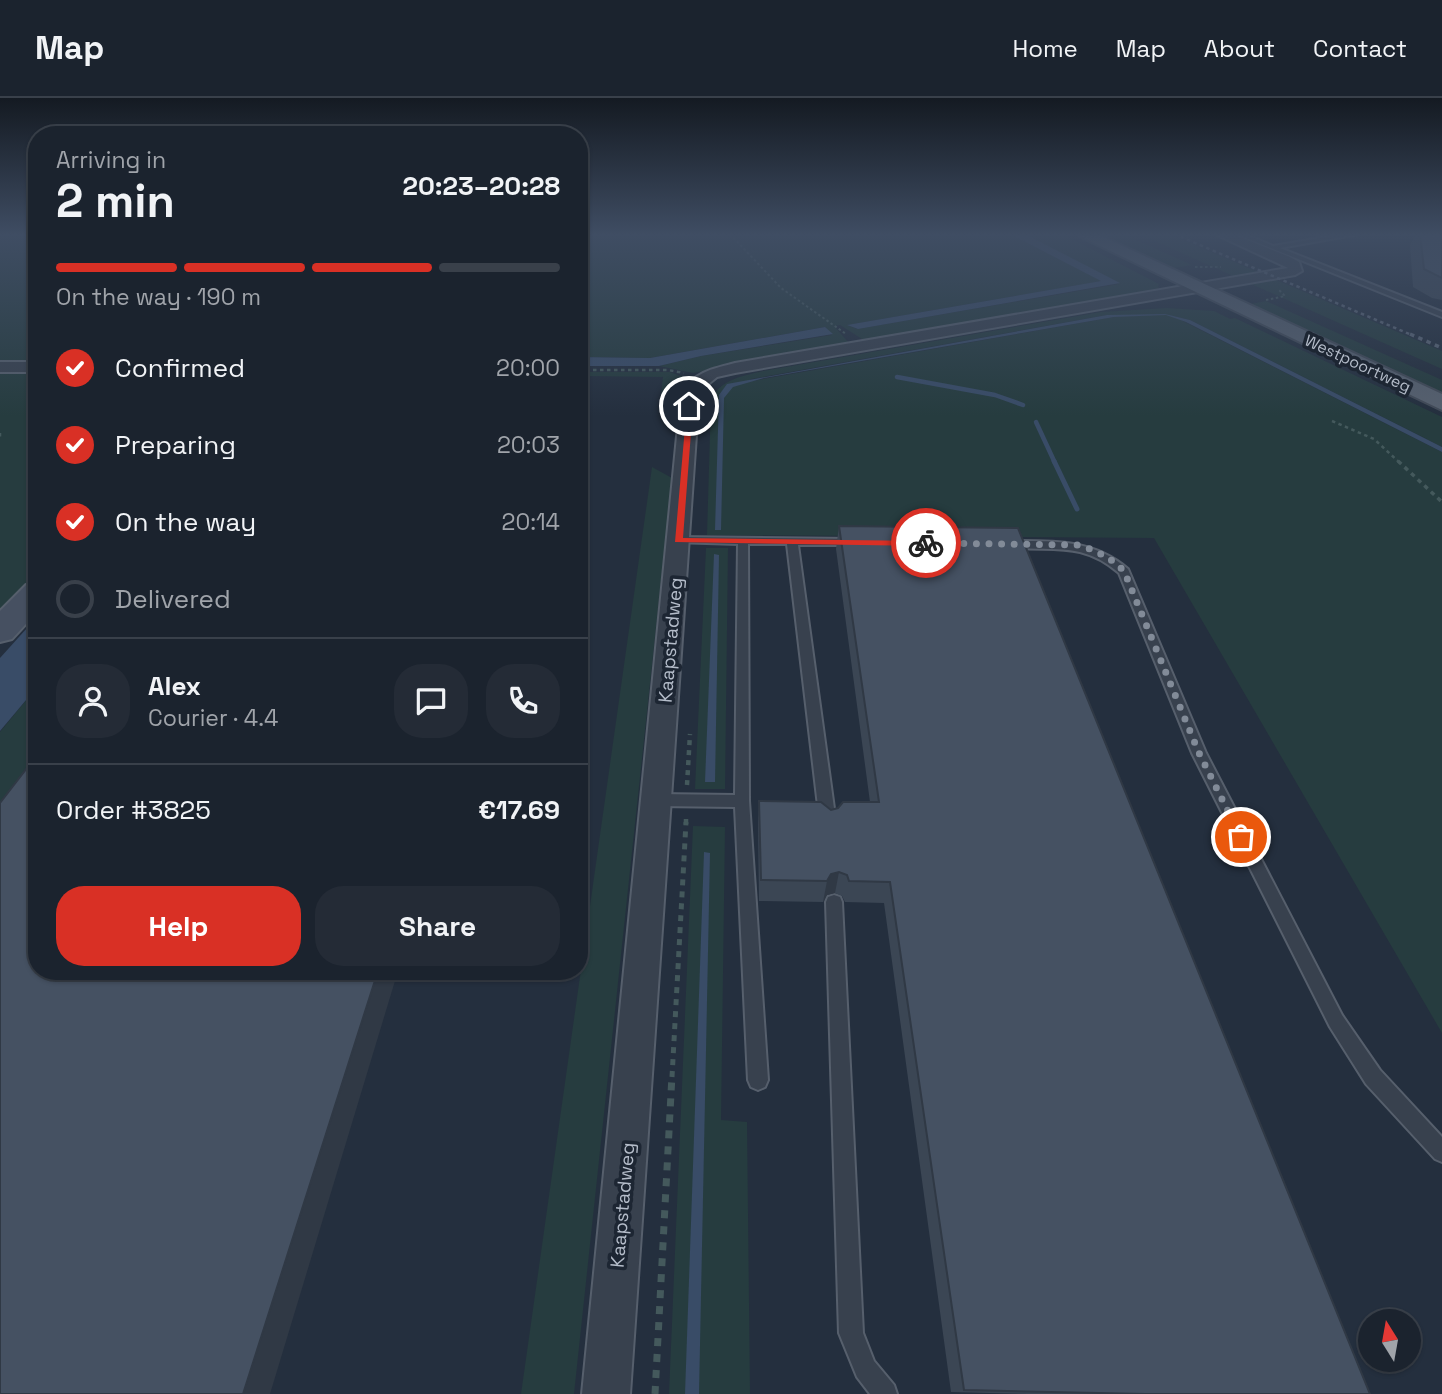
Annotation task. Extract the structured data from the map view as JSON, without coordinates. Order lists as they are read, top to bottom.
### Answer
{
  "streets": {
    "main road": ["Westpoortweg"],
    "street": ["Kaapstadweg"]
  },
  "north": "top",
  "page": {
    "header": "Map",
    "nav": [
      "Home",
      "Map",
      "About",
      "Contact"
    ],
    "heading": ["2 min", "Arriving in", "20:23–20:28"],
    "panel": [
      "Alex",
      "Courier · 4.4",
      "Order #3825",
      "€17.69"
    ],
    "bar": "On the way · 190 m",
    "list": [
      ["Confirmed", "20:00"],
      ["Preparing", "20:03"],
      ["On the way", "20:14"],
      "Delivered"
    ],
    "buttons": ["Help", "Share"]
  }
}
